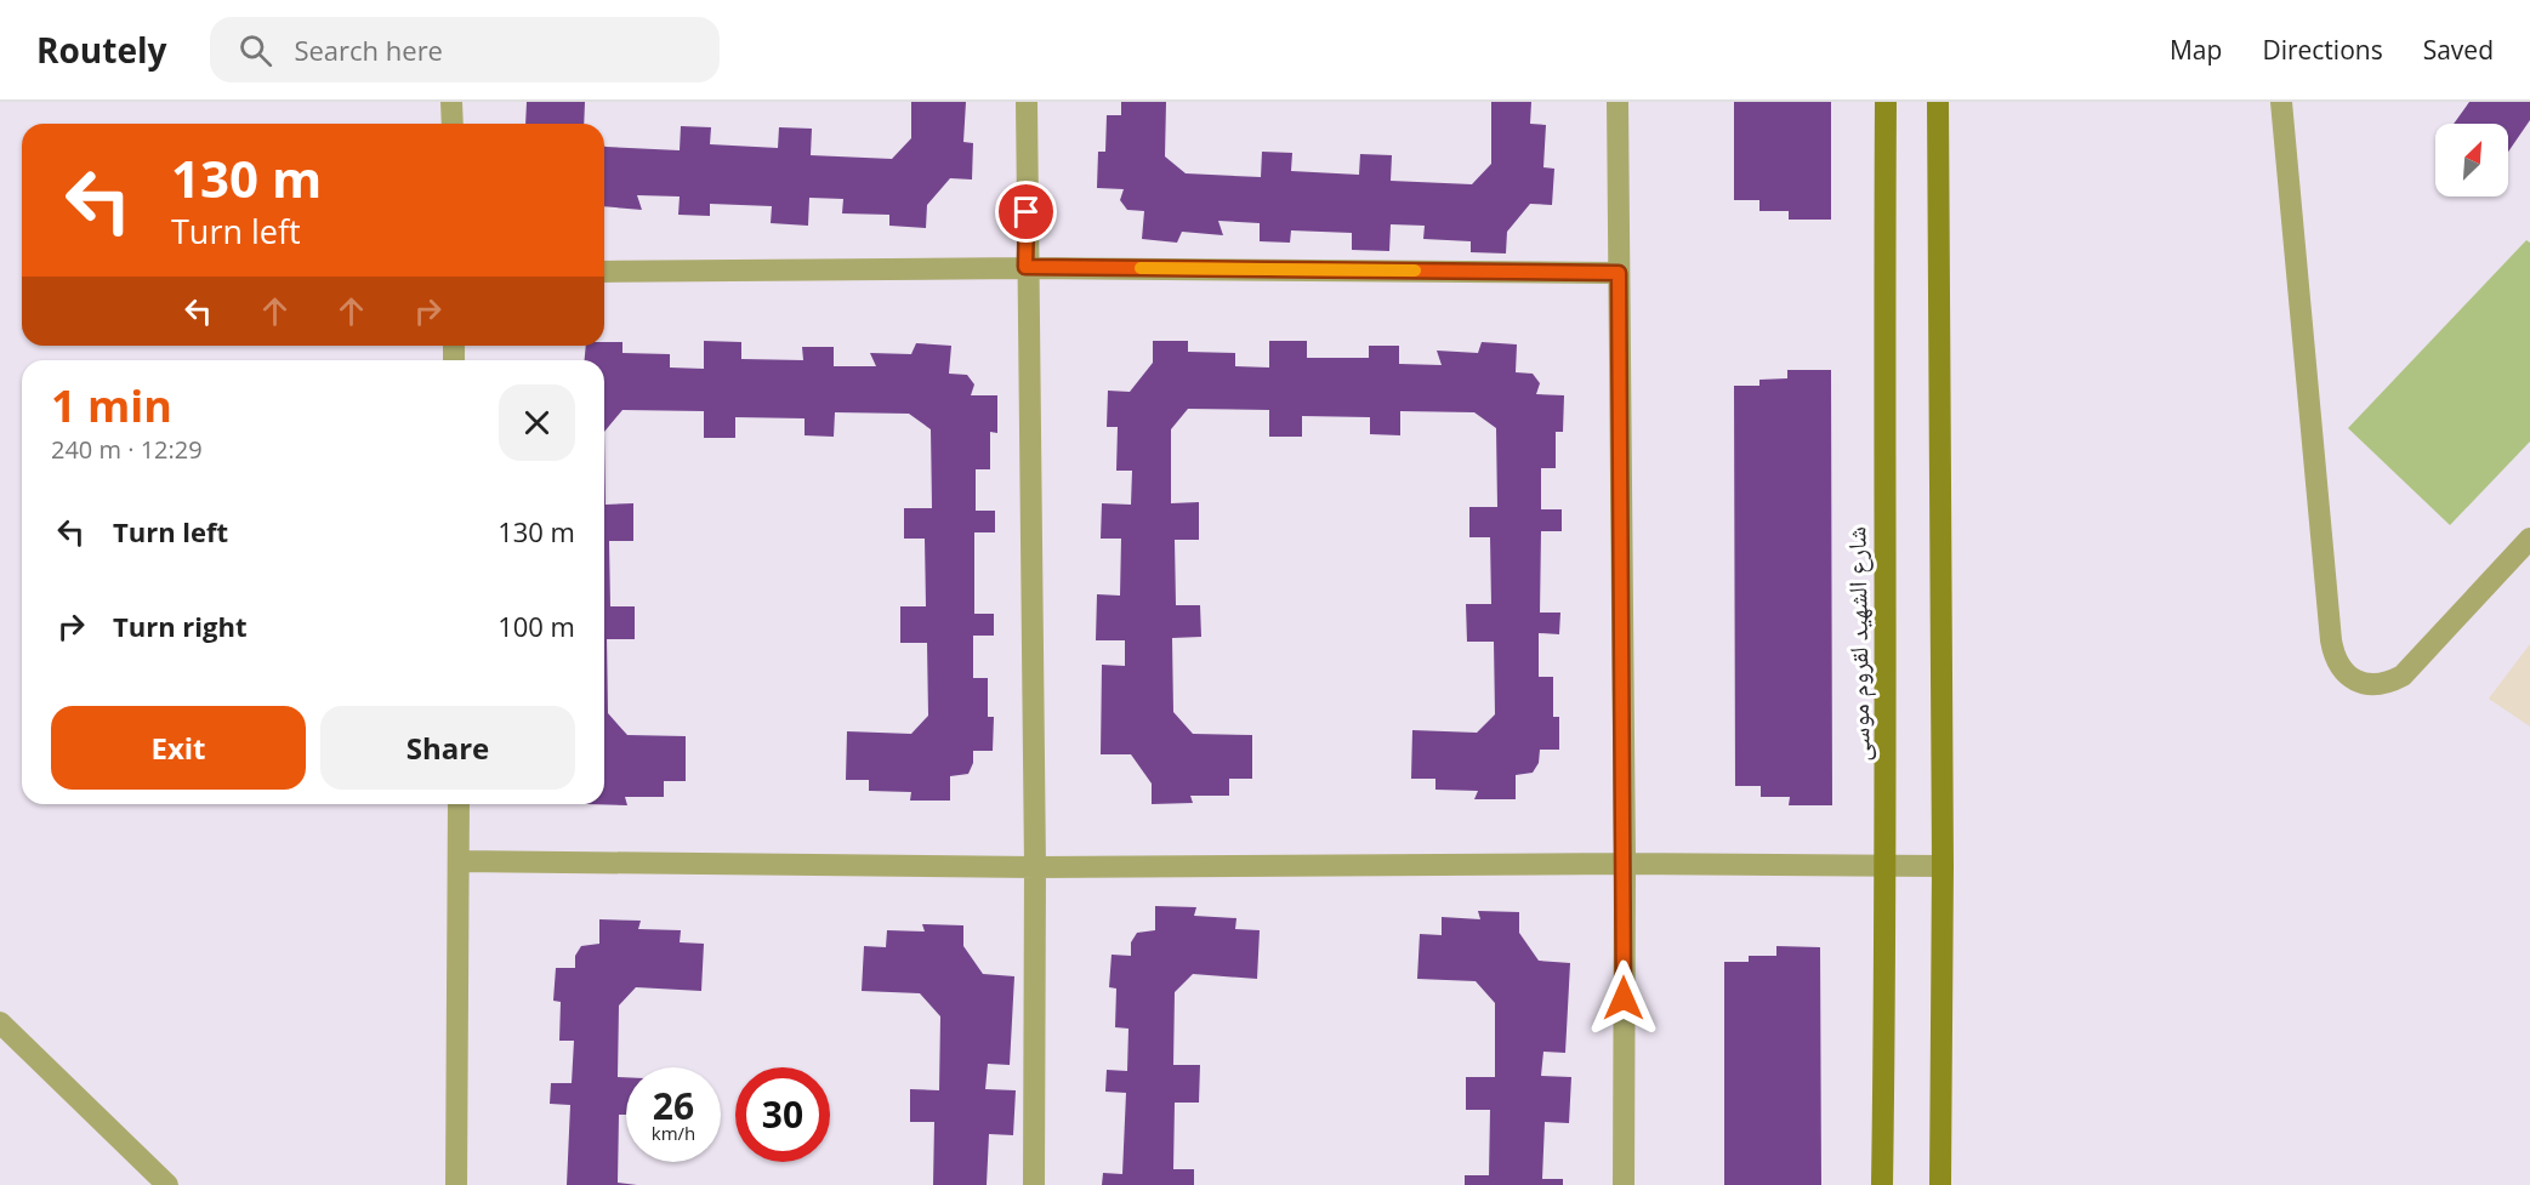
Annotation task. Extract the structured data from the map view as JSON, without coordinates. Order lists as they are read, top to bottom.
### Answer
{
  "streets": {
    "street": ["شارع الشهيد لقروم موسى"]
  },
  "north": "top right",
  "page": {
    "header": "Routely",
    "search": "Search here",
    "nav": ["Map", "Directions", "Saved"],
    "turn": ["130 m", "Turn left"],
    "heading": ["1 min", "240 m · 12:29"],
    "list": [
      {
        "name": "Turn left",
        "value": "130 m"
      },
      {
        "name": "Turn right",
        "value": "100 m"
      }
    ],
    "buttons": ["Exit", "Share"],
    "speed": "26 km/h",
    "limit": "30"
  }
}
